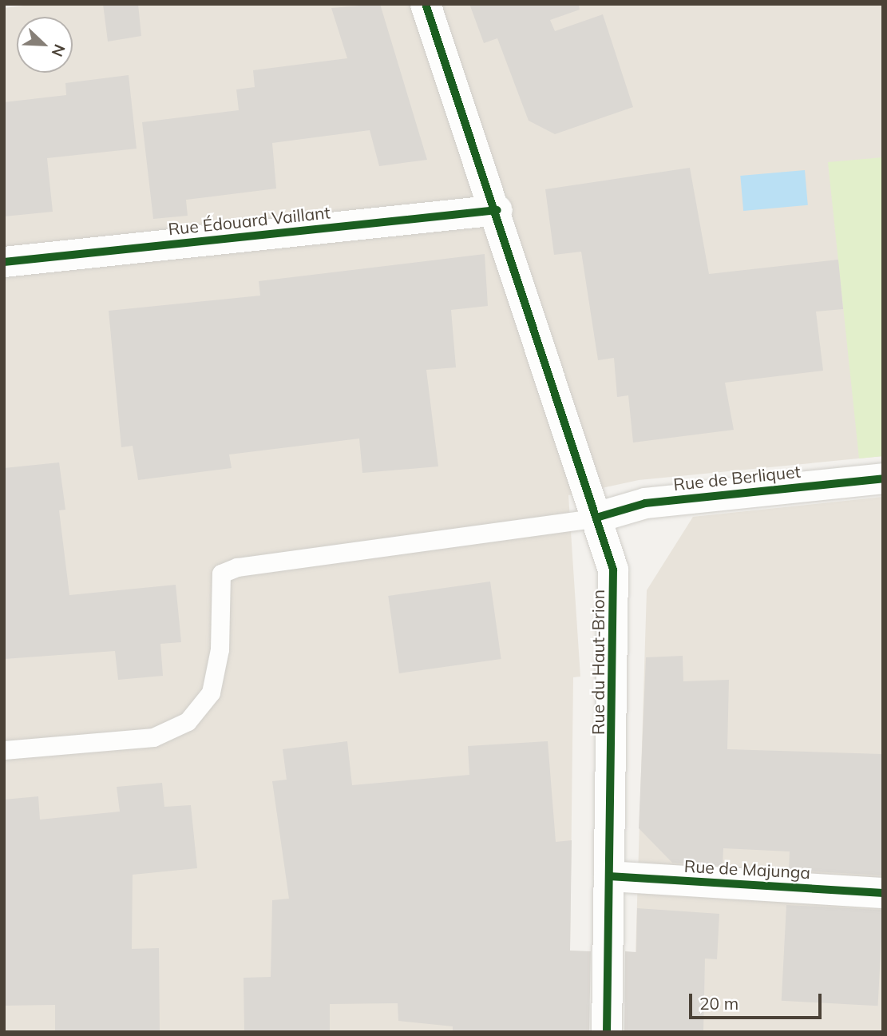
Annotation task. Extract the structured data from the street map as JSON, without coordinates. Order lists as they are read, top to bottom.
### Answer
{
  "streets": {
    "street": [
      "Rue Édouard Vaillant",
      "Rue de Berliquet",
      "Rue du Haut-Brion",
      "Rue de Majunga"
    ]
  },
  "crossings": [
    ["Rue Édouard Vaillant", "Rue du Haut-Brion"],
    ["Rue de Berliquet", "Rue du Haut-Brion"],
    ["Rue du Haut-Brion", "Rue de Majunga"]
  ],
  "scale_bar": "20 m",
  "north": "bottom right"
}
